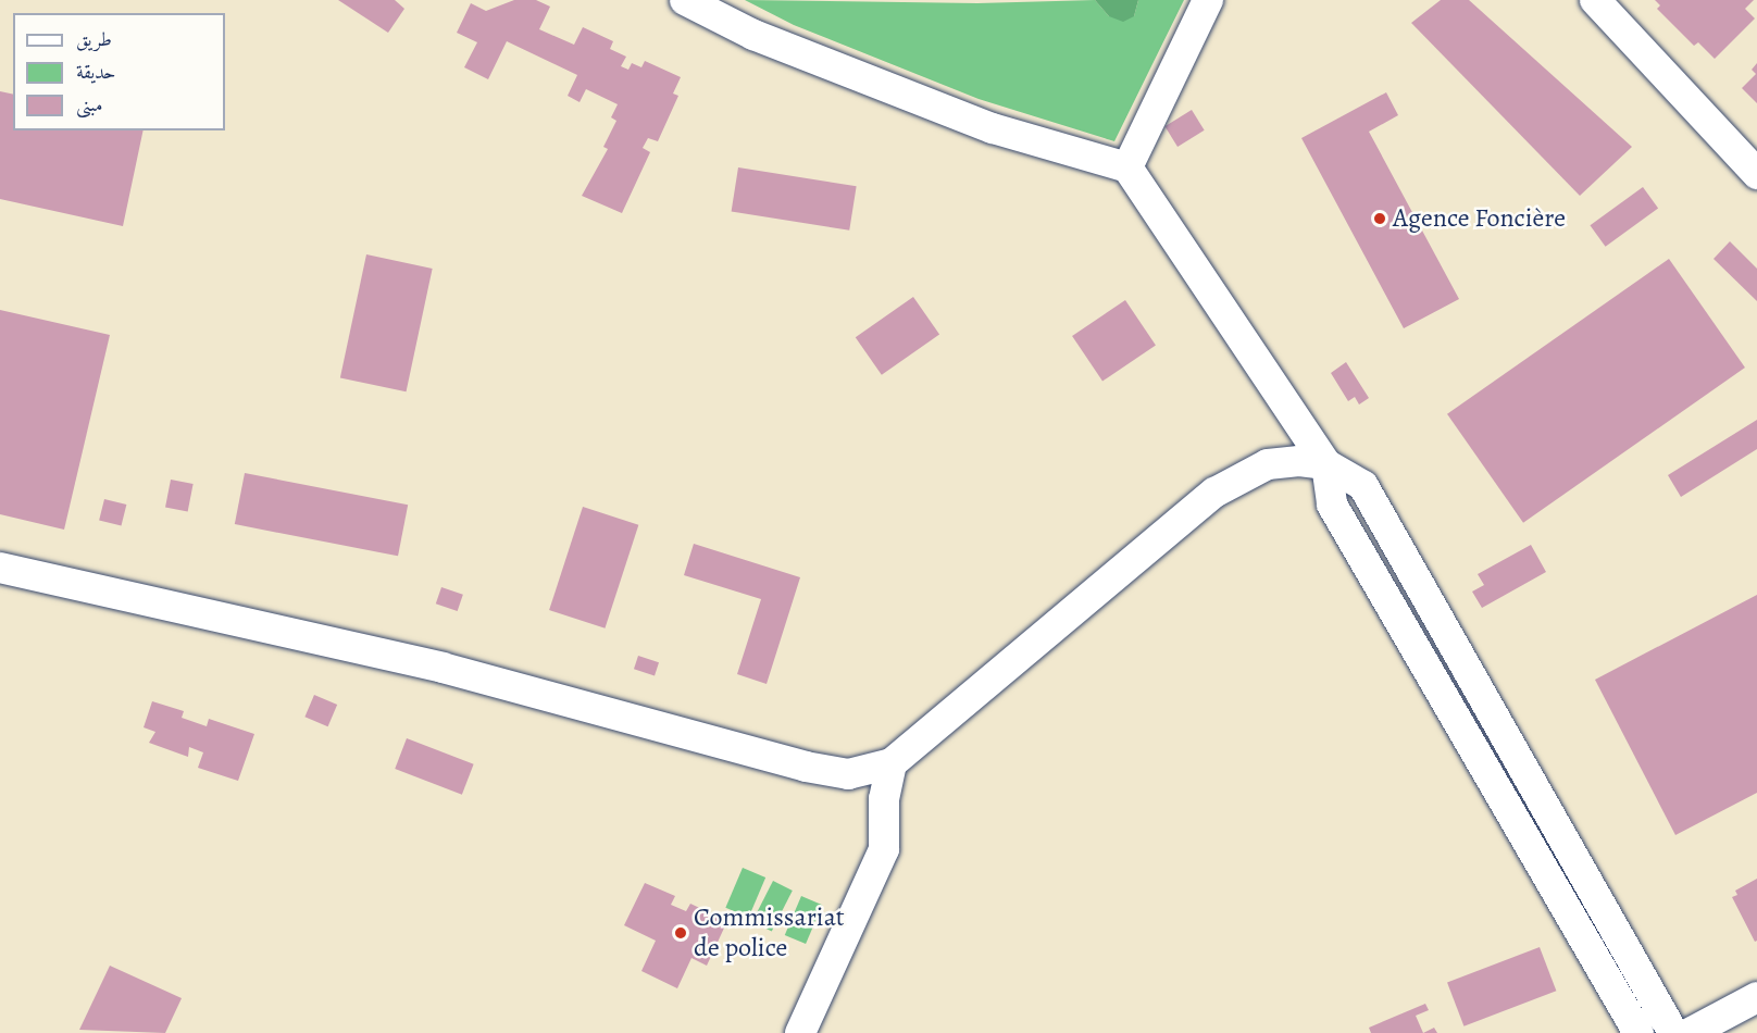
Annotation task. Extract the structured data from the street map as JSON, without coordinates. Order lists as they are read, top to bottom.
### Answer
{
  "places": ["Agence Foncière", "Commissariat de police"],
  "legend": ["طريق", "حديقة", "مبنى"]
}
